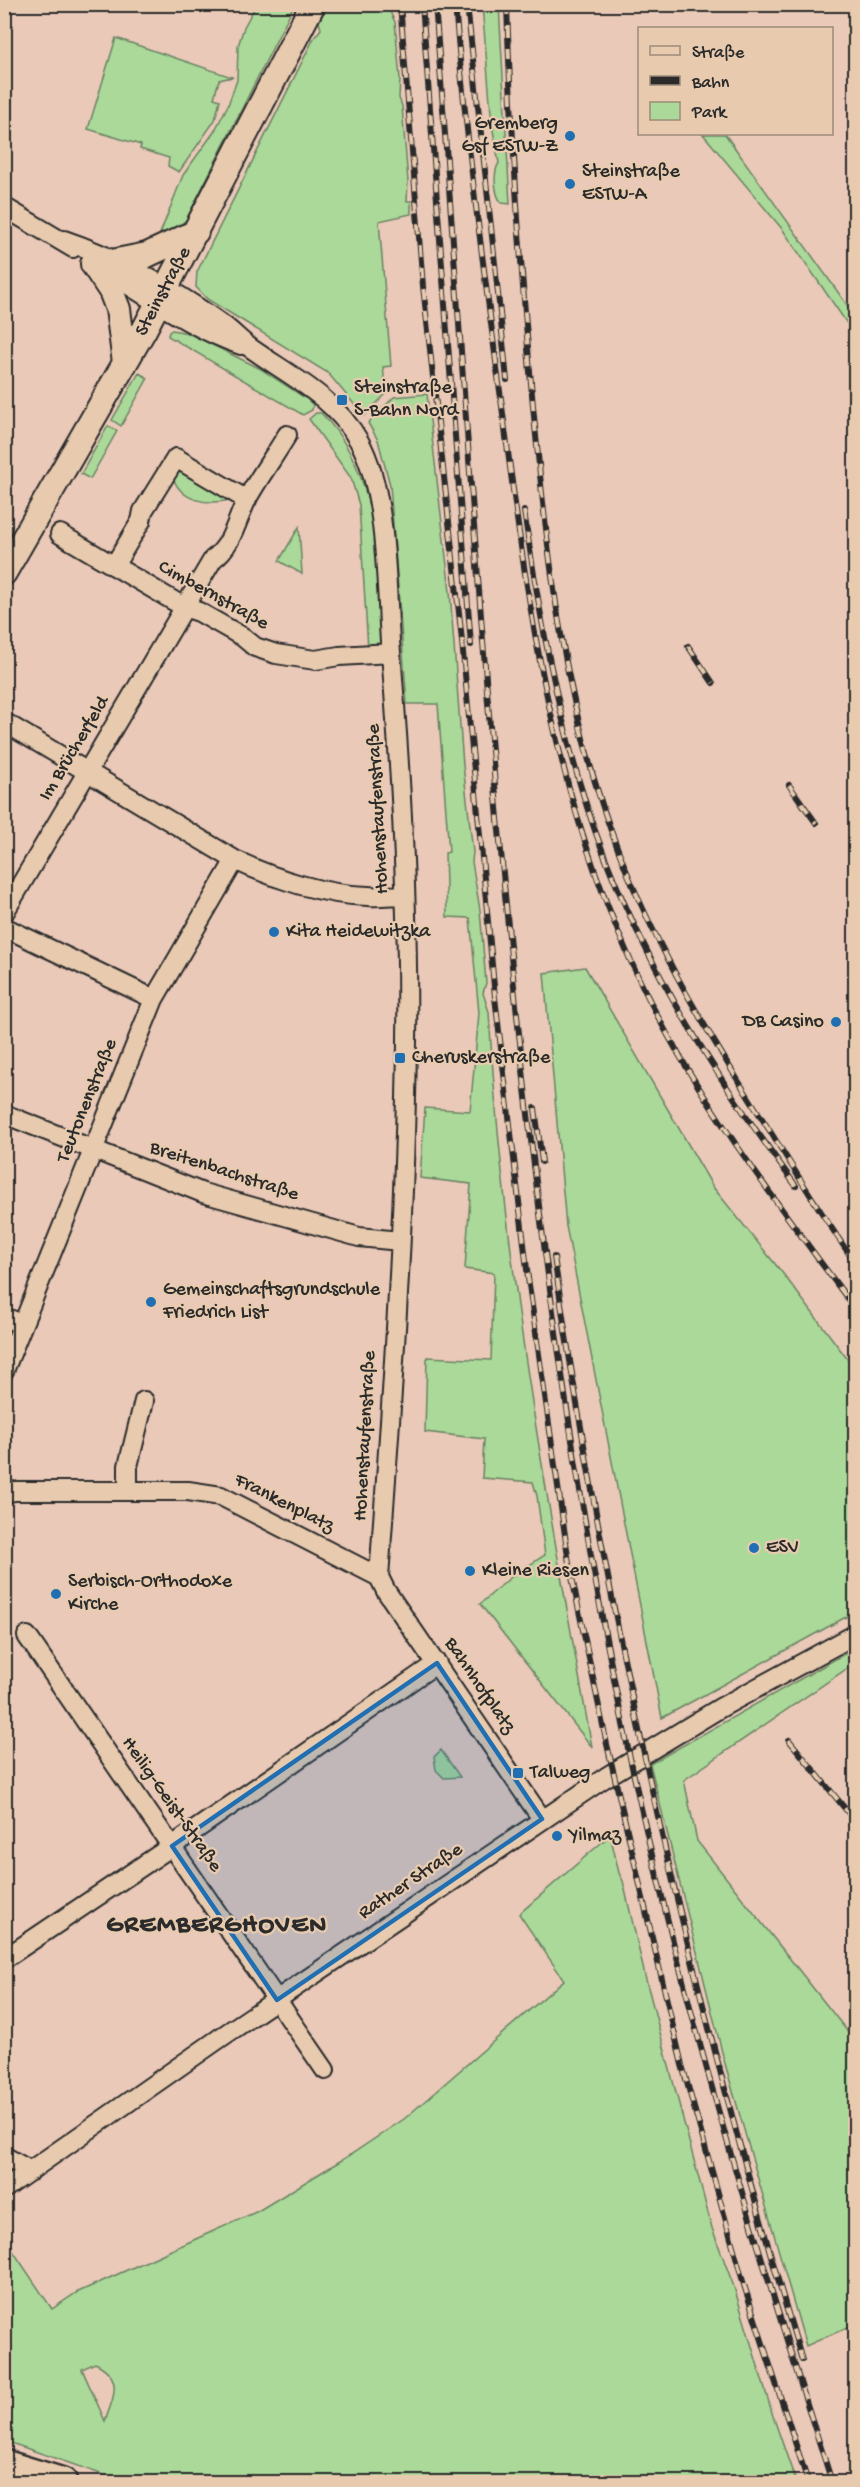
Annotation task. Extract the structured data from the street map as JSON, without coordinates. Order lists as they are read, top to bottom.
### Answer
{
  "streets": {
    "main road": ["Steinstraße"],
    "street": [
      "Cimbernstraße",
      "Im Brücherfeld",
      "Hohenstaufenstraße",
      "Teutonenstraße",
      "Breitenbachstraße",
      "Frankenplatz",
      "Bahnhofplatz",
      "Heilig-Geist-Straße",
      "Rather Straße"
    ]
  },
  "crossings": [
    ["Steinstraße", "Hohenstaufenstraße"],
    ["Cimbernstraße", "Im Brücherfeld"],
    ["Cimbernstraße", "Hohenstaufenstraße"],
    ["Hohenstaufenstraße", "Breitenbachstraße"],
    ["Hohenstaufenstraße", "Frankenplatz"],
    ["Hohenstaufenstraße", "Bahnhofplatz"],
    ["Teutonenstraße", "Breitenbachstraße"],
    ["Frankenplatz", "Bahnhofplatz"],
    ["Bahnhofplatz", "Rather Straße"],
    ["Heilig-Geist-Straße", "Rather Straße"]
  ],
  "districts": ["GREMBERGHOVEN"],
  "places": {
    "other": [
      "Gremberg Gsf ESTW-Z",
      "Steinstraße ESTW-A",
      "Kita Heidewitzka",
      "DB Casino",
      "Gemeinschaftsgrundschule Friedrich List",
      "ESV",
      "Kleine Riesen",
      "Serbisch-Orthodoxe Kirche",
      "Yilmaz"
    ],
    "transit": ["Steinstraße S-Bahn Nord", "Cheruskerstraße", "Talweg"]
  },
  "legend": ["Straße", "Bahn", "Park"]
}
